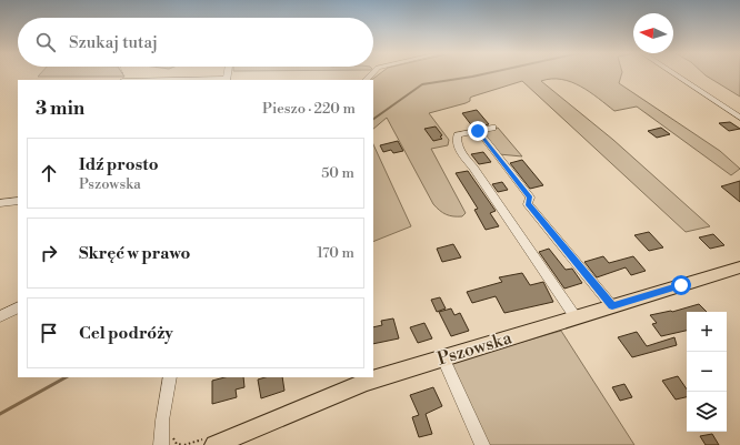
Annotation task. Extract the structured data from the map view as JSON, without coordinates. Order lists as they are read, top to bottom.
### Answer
{
  "streets": {
    "main road": ["Pszowska"]
  },
  "north": "left",
  "page": {
    "search": "Szukaj tutaj",
    "heading": ["3 min", "Pieszo · 220 m"],
    "list": [
      ["Idź prosto", "Pszowska", "50 m"],
      ["Skręć w prawo", "170 m"],
      "Cel podróży"
    ],
    "map_buttons": ["+", "−"]
  }
}
